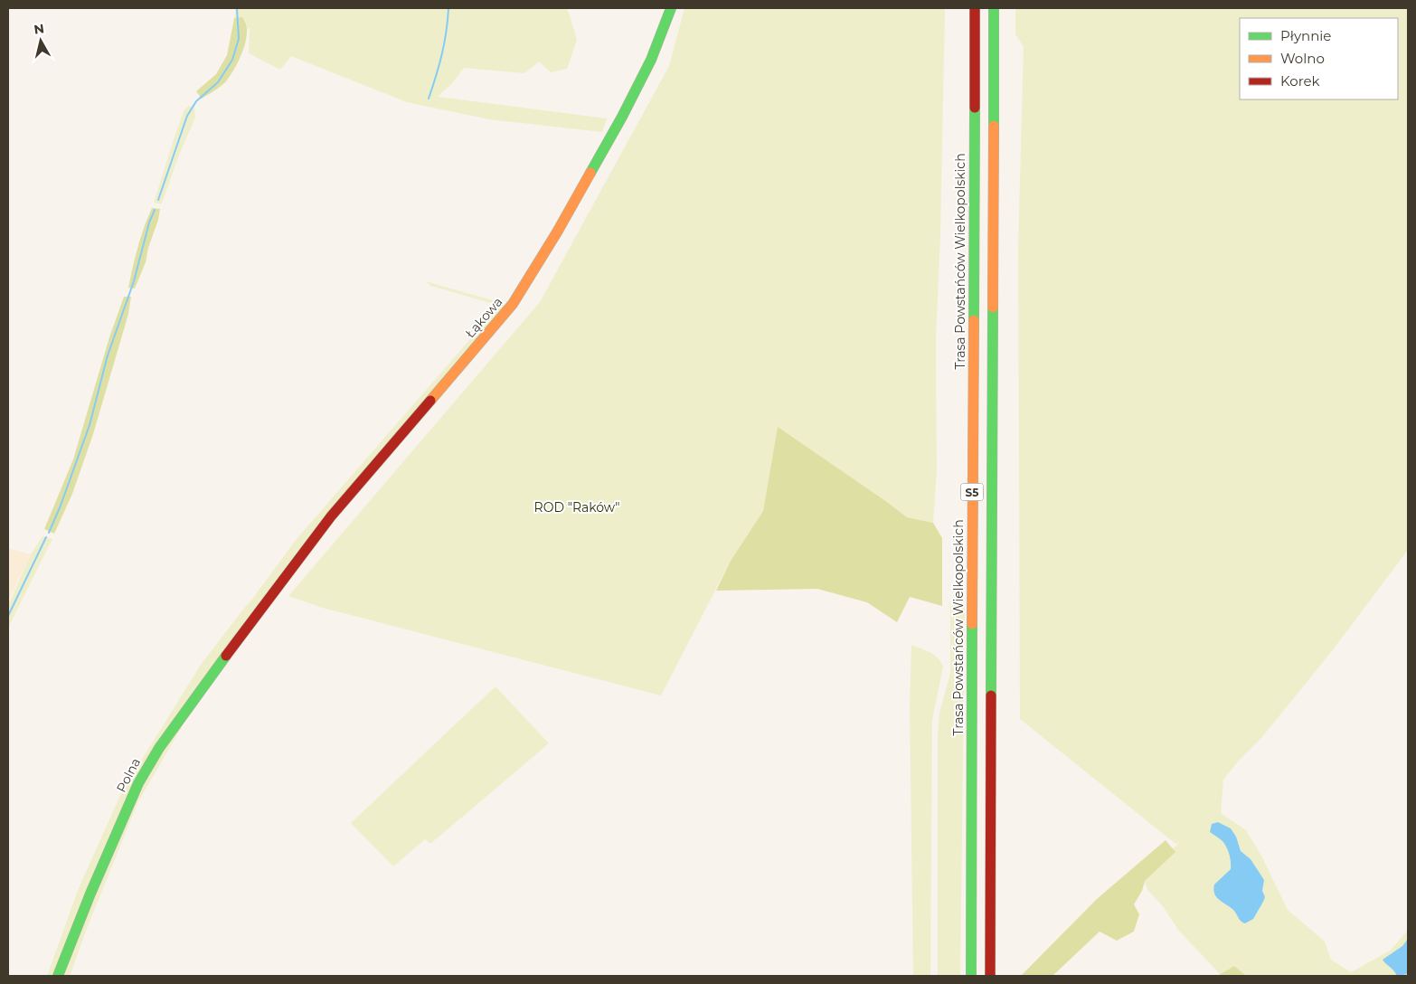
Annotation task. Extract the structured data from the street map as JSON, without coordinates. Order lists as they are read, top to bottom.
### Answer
{
  "streets": {
    "main road": [
      "Trasa Powstańców Wielkopolskich",
      "Łąkowa",
      "S5",
      "Polna"
    ]
  },
  "crossings": [
    ["Łąkowa", "Polna"]
  ],
  "parks": ["ROD \"Raków\""],
  "legend": ["Płynnie", "Wolno", "Korek"],
  "north": "top"
}
